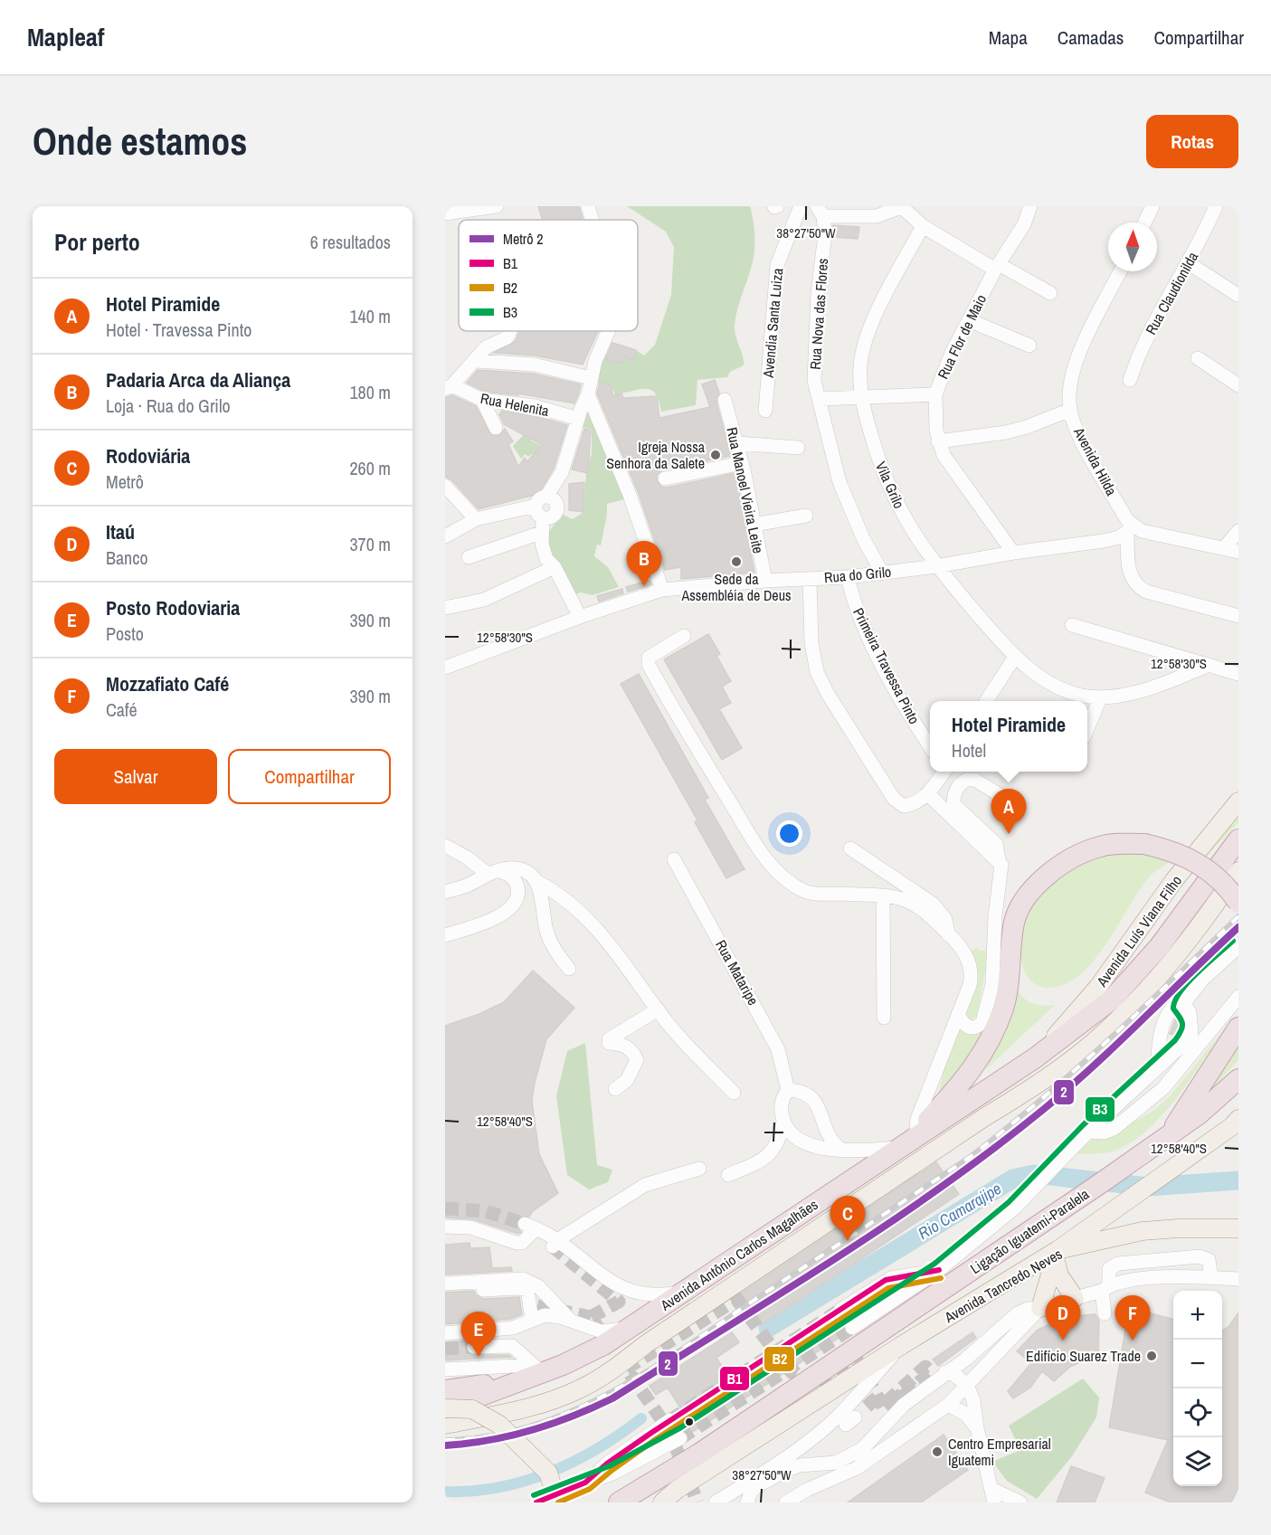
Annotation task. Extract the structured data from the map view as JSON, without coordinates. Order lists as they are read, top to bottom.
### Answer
{
  "streets": {
    "highway": ["Ligação Iguatemi-Paralela", "Avenida Antônio Carlos Magalhães"],
    "main road": ["Avenida Luís Viana Filho", "Avenida Tancredo Neves"],
    "street": [
      "Rua Claudionilda",
      "Rua Nova das Flores",
      "Avendia Santa Luiza",
      "Rua Flor de Maio",
      "Rua Helenita",
      "Avenida Hilda",
      "Vila Grilo",
      "Rua Manoel Vieira Leite",
      "Rua do Grilo",
      "Primeira Travessa Pinto",
      "Rua Mataripe"
    ]
  },
  "crossings": [
    ["Rua Nova das Flores", "Rua do Grilo"],
    ["Rua Flor de Maio", "Rua do Grilo"],
    ["Avenida Hilda", "Rua do Grilo"],
    ["Vila Grilo", "Rua do Grilo"],
    ["Rua Manoel Vieira Leite", "Rua do Grilo"],
    ["Rua do Grilo", "Primeira Travessa Pinto"],
    ["Avenida Luís Viana Filho", "Avenida Antônio Carlos Magalhães"]
  ],
  "water": ["Rio Camarajipe"],
  "places": [
    "Igreja Nossa Senhora da Salete",
    "Sede da Assembléia de Deus",
    "Edifício Suarez Trade",
    "Centro Empresarial Iguatemi"
  ],
  "lines": [
    "metro line 2",
    "transit line B3",
    "transit line B1",
    "transit line B2"
  ],
  "legend": [
    "Metrô 2",
    "B1",
    "B2",
    "B3"
  ],
  "north": "top",
  "page": {
    "header": "Mapleaf",
    "nav": ["Mapa", "Camadas", "Compartilhar"],
    "buttons": [
      "Rotas",
      ["Salvar", "Compartilhar"]
    ],
    "title": "Onde estamos",
    "heading": ["Por perto", "6 resultados"],
    "list": [
      {
        "mark": "A",
        "name": "Hotel Piramide",
        "note": "Hotel · Travessa Pinto",
        "value": "140 m"
      },
      {
        "mark": "B",
        "name": "Padaria Arca da Aliança",
        "note": "Loja · Rua do Grilo",
        "value": "180 m"
      },
      {
        "mark": "C",
        "name": "Rodoviária",
        "note": "Metrô",
        "value": "260 m"
      },
      {
        "mark": "D",
        "name": "Itaú",
        "note": "Banco",
        "value": "370 m"
      },
      {
        "mark": "E",
        "name": "Posto Rodoviaria",
        "note": "Posto",
        "value": "390 m"
      },
      {
        "mark": "F",
        "name": "Mozzafiato Café",
        "note": "Café",
        "value": "390 m"
      }
    ],
    "pins": [
      "B",
      "A",
      "C",
      "D",
      "F",
      "E"
    ],
    "popup": ["Hotel Piramide", "Hotel"],
    "map_buttons": ["+", "−"]
  },
  "coordinates": ["38°27'50\"W", "12°58'30\"S", "12°58'40\"S"]
}
